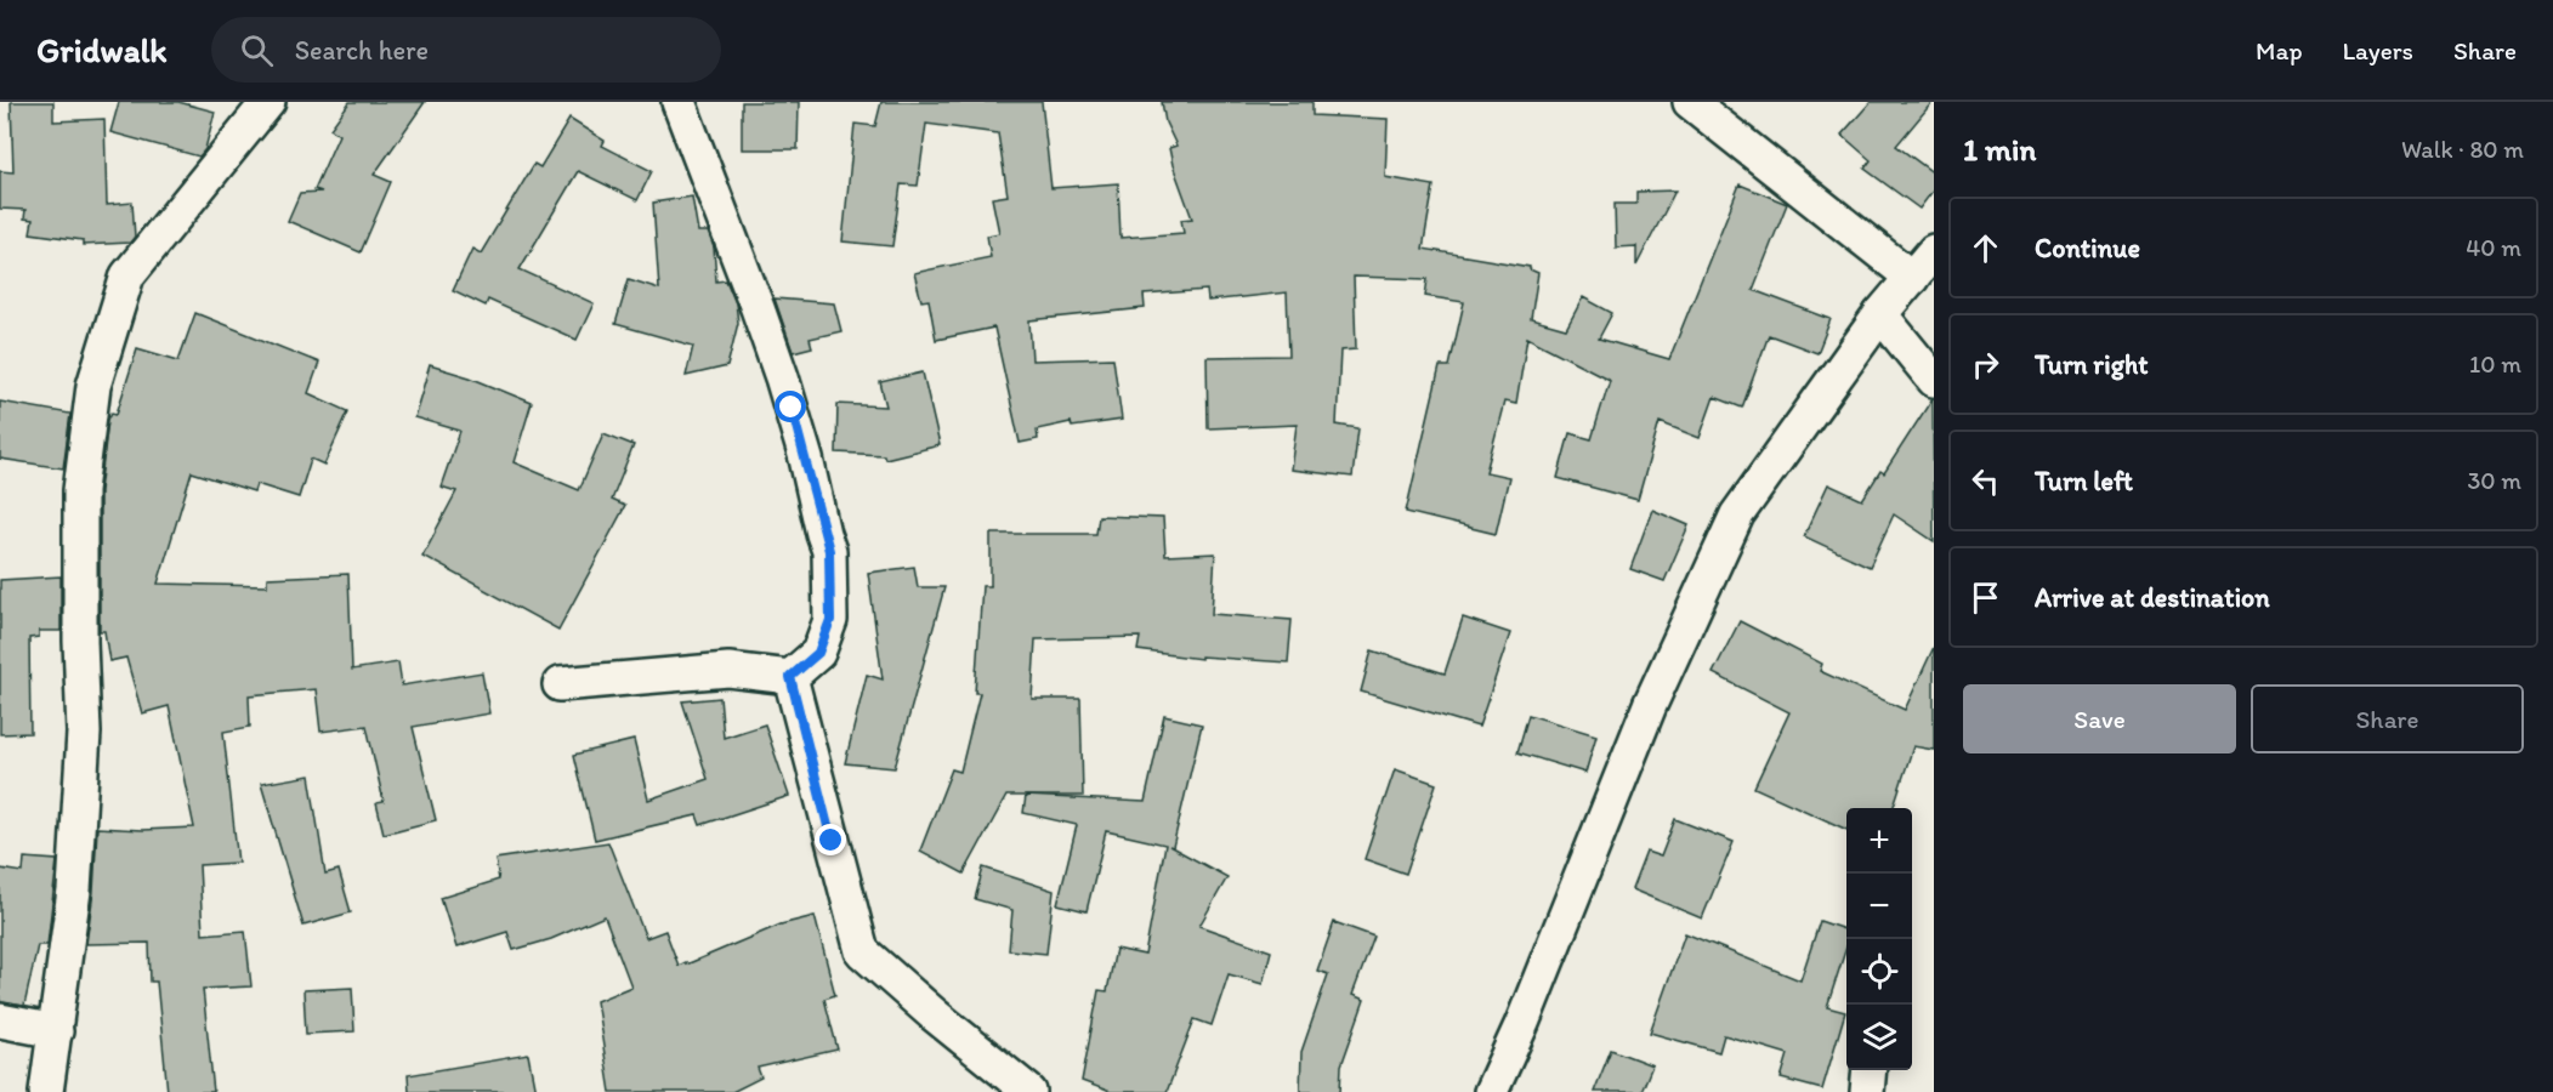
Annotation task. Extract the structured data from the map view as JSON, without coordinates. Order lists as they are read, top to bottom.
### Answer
{
  "page": {
    "header": "Gridwalk",
    "search": "Search here",
    "nav": ["Map", "Layers", "Share"],
    "heading": ["1 min", "Walk · 80 m"],
    "list": [
      ["Continue", "40 m"],
      ["Turn right", "10 m"],
      ["Turn left", "30 m"],
      "Arrive at destination"
    ],
    "buttons": ["Save", "Share"],
    "map_buttons": ["+", "−"]
  }
}
